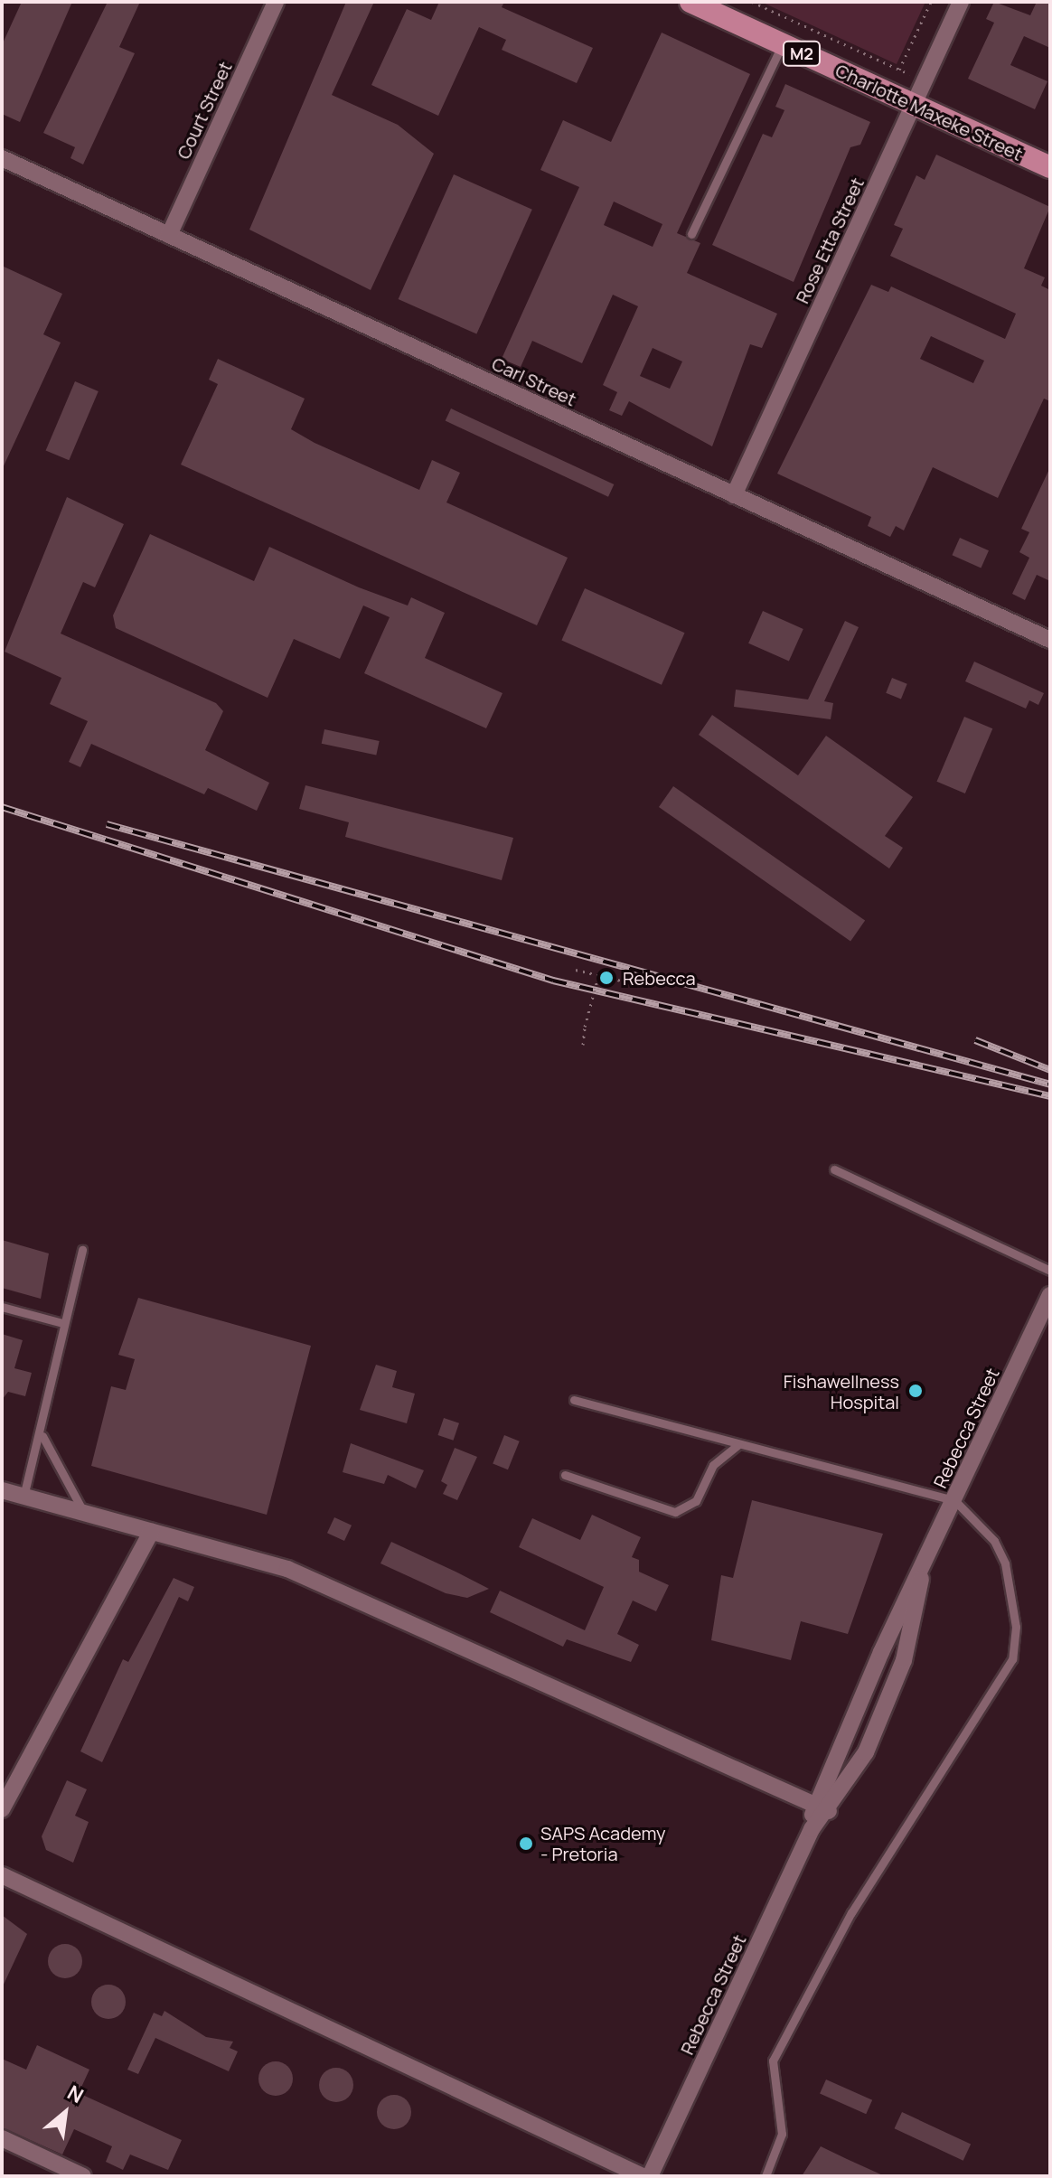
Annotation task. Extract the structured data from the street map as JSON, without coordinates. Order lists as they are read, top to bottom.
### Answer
{
  "streets": {
    "main road": ["M2", "Charlotte Maxeke Street"],
    "street": [
      "Court Street",
      "Rose Etta Street",
      "Carl Street",
      "Rebecca Street"
    ]
  },
  "crossings": [
    ["Court Street", "Carl Street"],
    ["Charlotte Maxeke Street", "Rose Etta Street"],
    ["Rose Etta Street", "Carl Street"]
  ],
  "places": ["Rebecca", "Fishawellness Hospital", "SAPS Academy - Pretoria"],
  "north": "top right"
}
